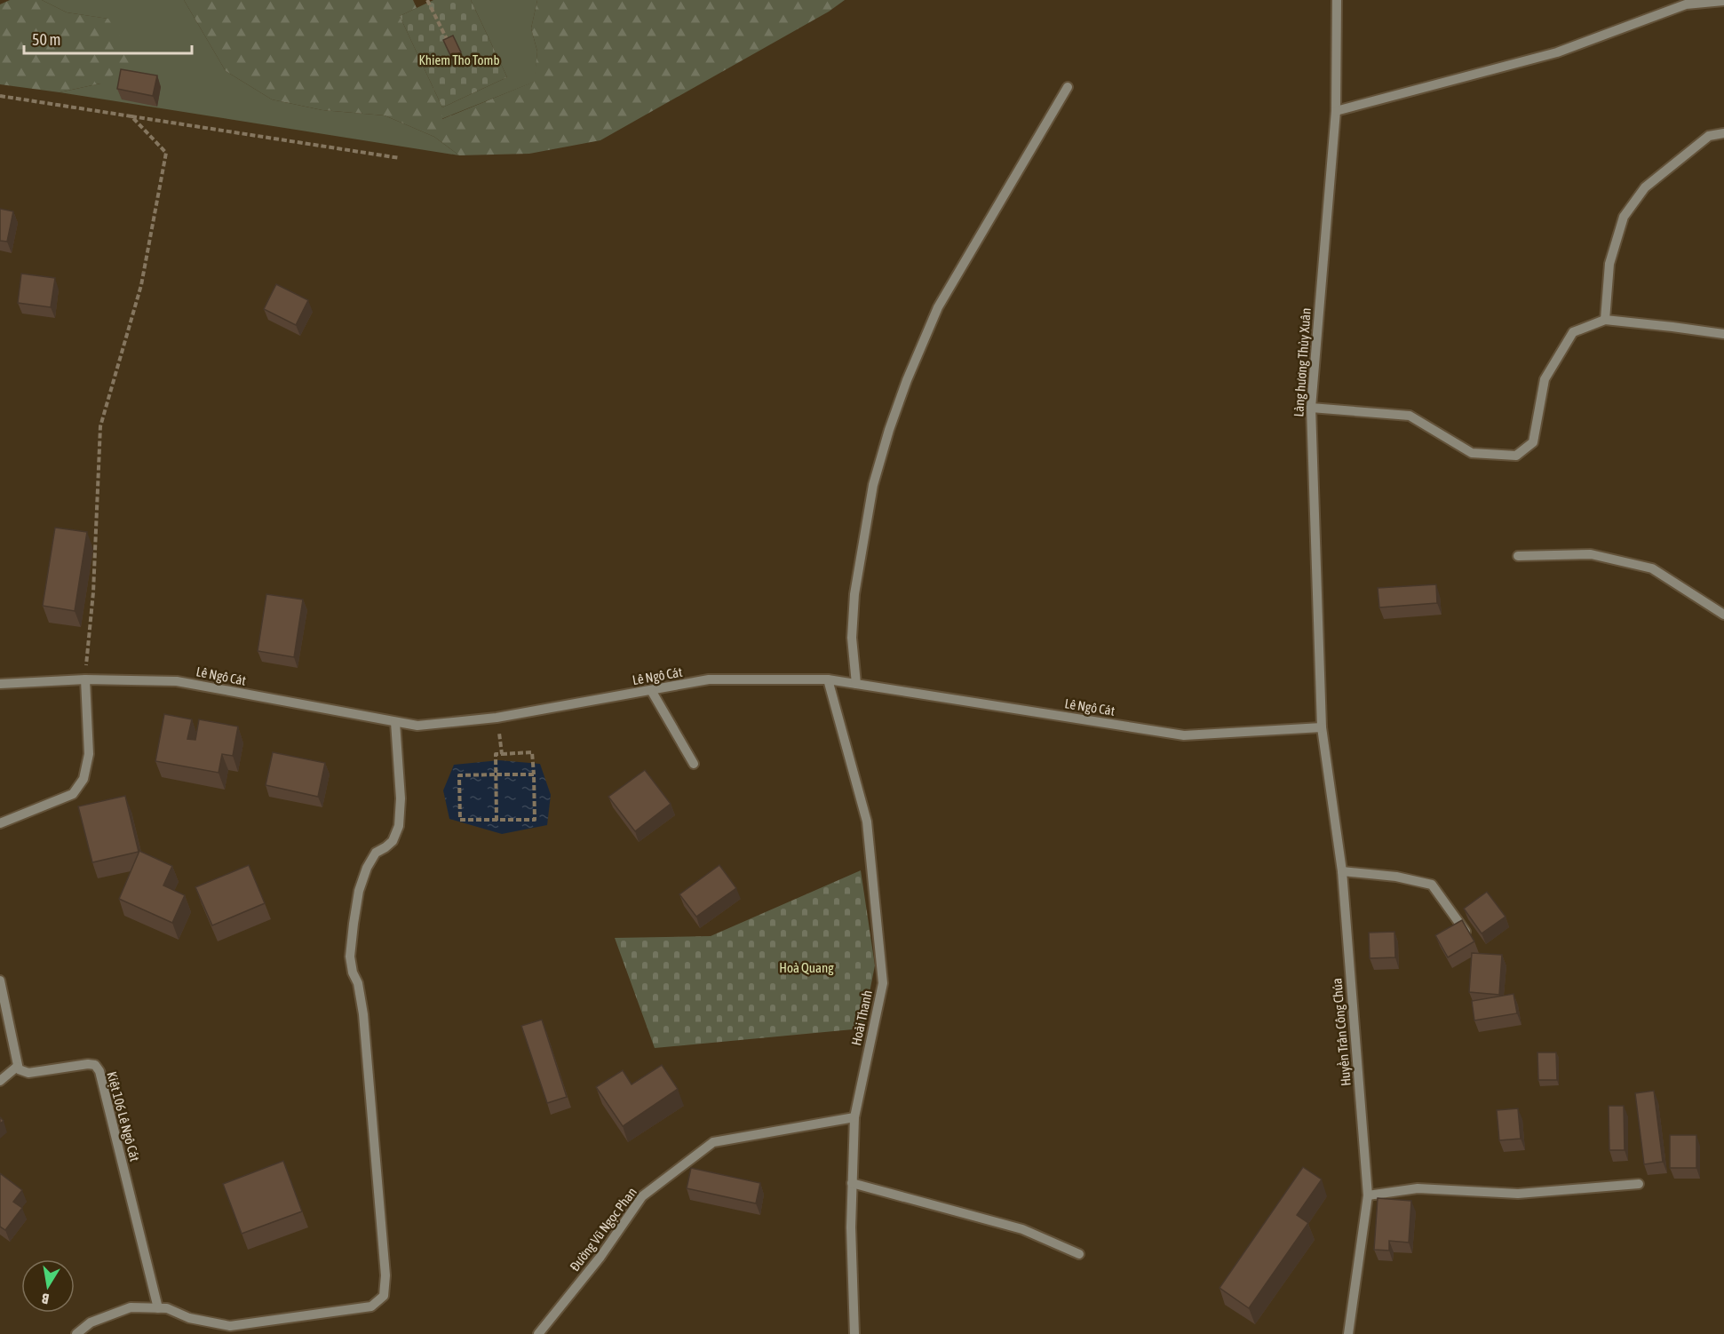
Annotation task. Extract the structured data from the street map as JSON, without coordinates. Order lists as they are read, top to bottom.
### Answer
{
  "streets": {
    "street": [
      "Làng hương Thủy Xuân",
      "Lê Ngô Cát",
      "Hoài Thanh",
      "Huyền Trân Công Chúa",
      "Kiệt 106 Lê Ngô Cát",
      "Đường Vũ Ngọc Phan"
    ]
  },
  "crossings": [
    ["Làng hương Thủy Xuân", "Lê Ngô Cát"],
    ["Làng hương Thủy Xuân", "Huyền Trân Công Chúa"],
    ["Lê Ngô Cát", "Hoài Thanh"],
    ["Lê Ngô Cát", "Huyền Trân Công Chúa"],
    ["Hoài Thanh", "Đường Vũ Ngọc Phan"]
  ],
  "parks": ["Khiem Tho Tomb", "Hoà Quang"],
  "scale_bar": "50 m",
  "north": "bottom"
}
